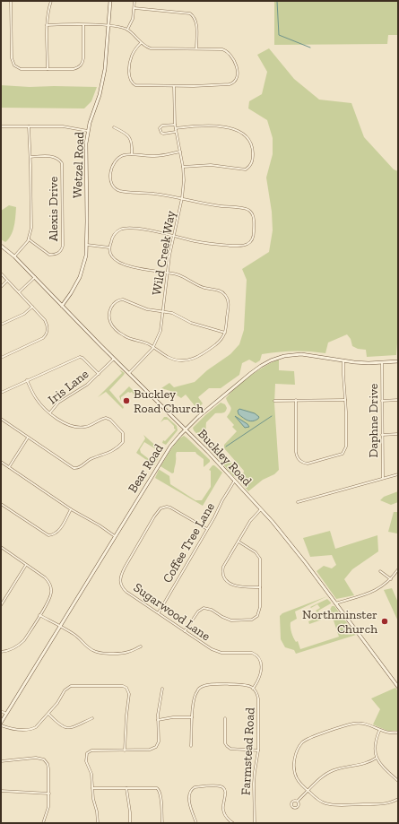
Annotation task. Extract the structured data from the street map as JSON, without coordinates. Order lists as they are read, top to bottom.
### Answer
{
  "streets": {
    "street": [
      "Wetzel Road",
      "Alexis Drive",
      "Wild Creek Way",
      "Iris Lane",
      "Daphne Drive",
      "Buckley Road",
      "Bear Road",
      "Coffee Tree Lane",
      "Sugarwood Lane",
      "Farmstead Road"
    ]
  },
  "crossings": [
    ["Wetzel Road", "Buckley Road"],
    ["Wild Creek Way", "Buckley Road"],
    ["Iris Lane", "Buckley Road"],
    ["Daphne Drive", "Bear Road"],
    ["Buckley Road", "Bear Road"],
    ["Buckley Road", "Coffee Tree Lane"],
    ["Coffee Tree Lane", "Sugarwood Lane"],
    ["Sugarwood Lane", "Farmstead Road"]
  ],
  "places": ["Buckley Road Church", "Northminster Church"]
}
